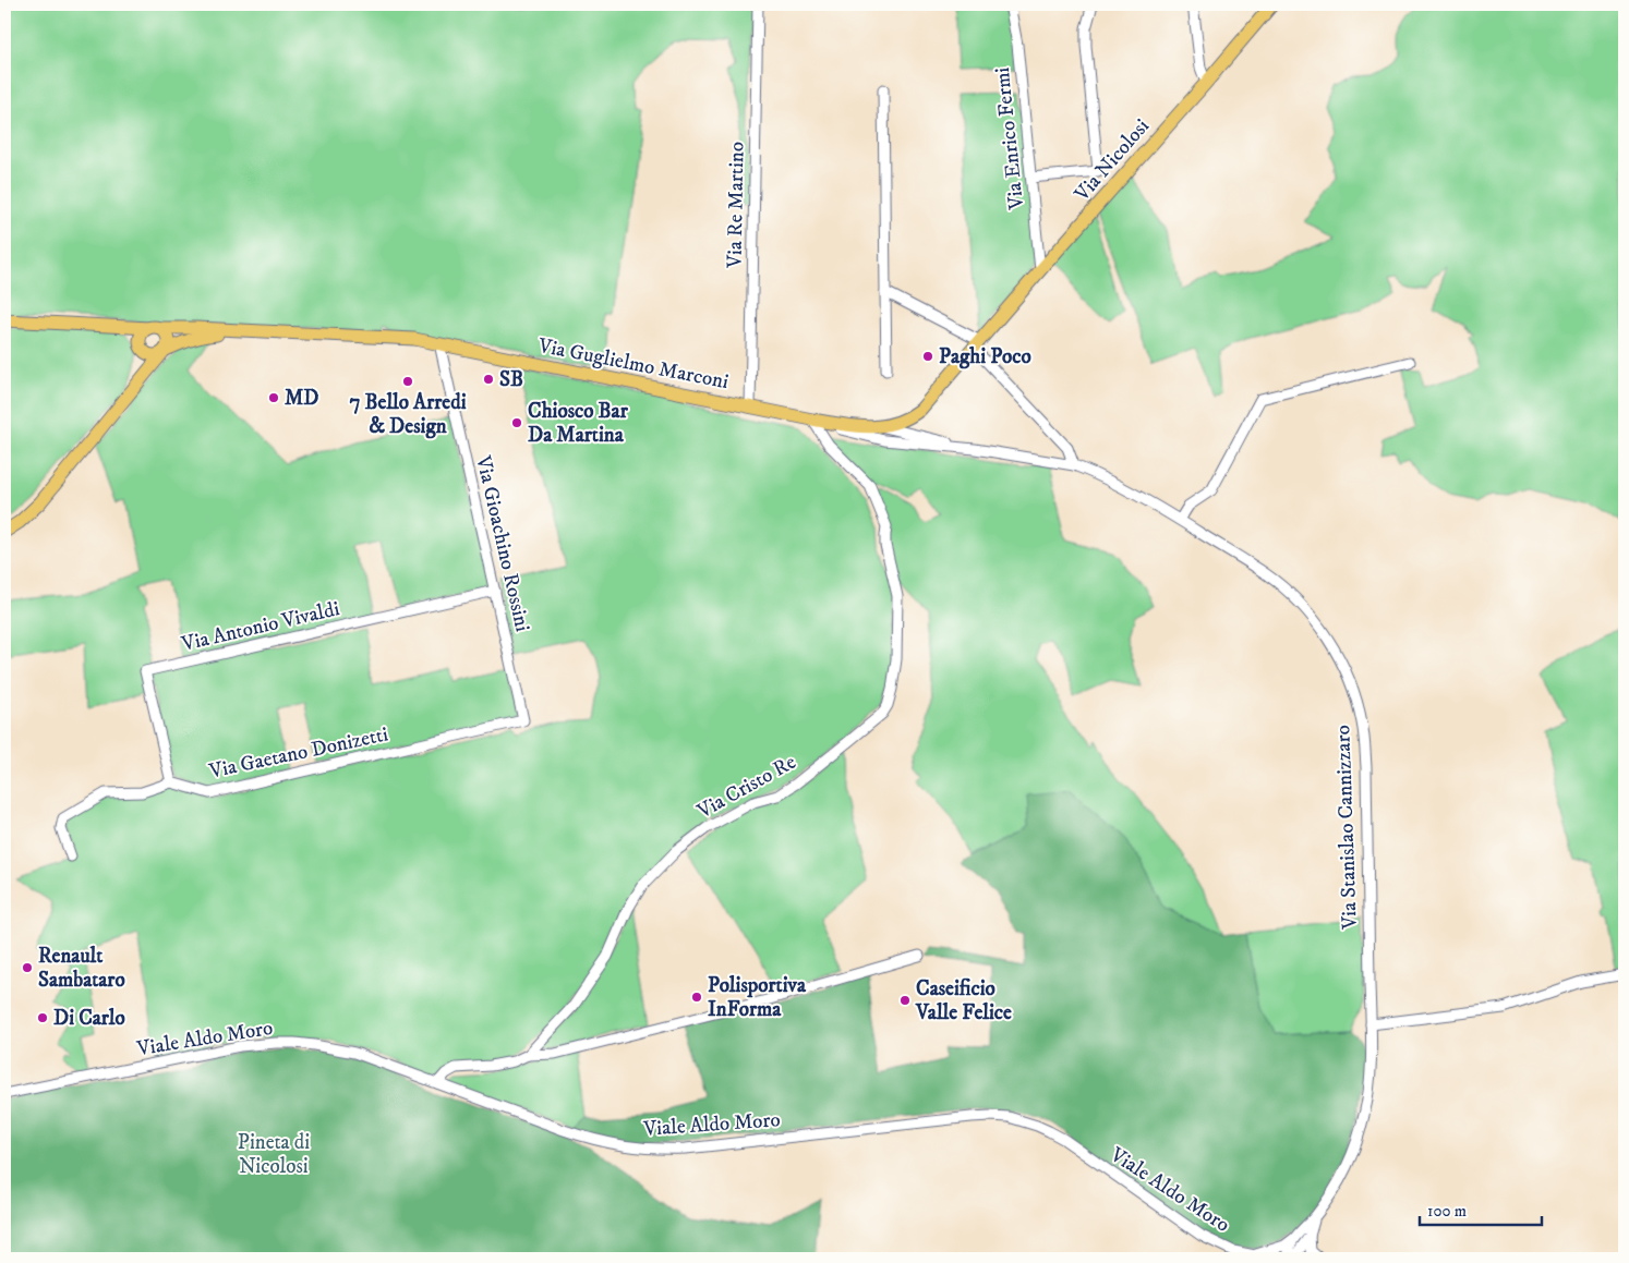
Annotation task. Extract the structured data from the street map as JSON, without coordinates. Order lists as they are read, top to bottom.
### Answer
{
  "streets": {
    "main road": ["Via Nicolosi", "Via Guglielmo Marconi"],
    "street": [
      "Via Enrico Fermi",
      "Via Re Martino",
      "Via Gioachino Rossini",
      "Via Antonio Vivaldi",
      "Via Gaetano Donizetti",
      "Via Cristo Re",
      "Via Stanislao Cannizzaro",
      "Viale Aldo Moro"
    ]
  },
  "crossings": [
    ["Via Enrico Fermi", "Via Nicolosi"],
    ["Via Nicolosi", "Via Guglielmo Marconi"],
    ["Via Re Martino", "Via Guglielmo Marconi"],
    ["Via Guglielmo Marconi", "Via Gioachino Rossini"],
    ["Via Guglielmo Marconi", "Via Cristo Re"],
    ["Via Gioachino Rossini", "Via Antonio Vivaldi"],
    ["Via Gioachino Rossini", "Via Gaetano Donizetti"],
    ["Via Antonio Vivaldi", "Via Gaetano Donizetti"],
    ["Via Cristo Re", "Viale Aldo Moro"]
  ],
  "parks": ["Pineta di Nicolosi"],
  "places": [
    "Paghi Poco",
    "SB",
    "7 Bello Arredi & Design",
    "MD",
    "Chiosco Bar Da Martina",
    "Renault Sambataro",
    "Polisportiva InForma",
    "Caseificio Valle Felice",
    "Di Carlo"
  ],
  "scale_bar": "100 m"
}
